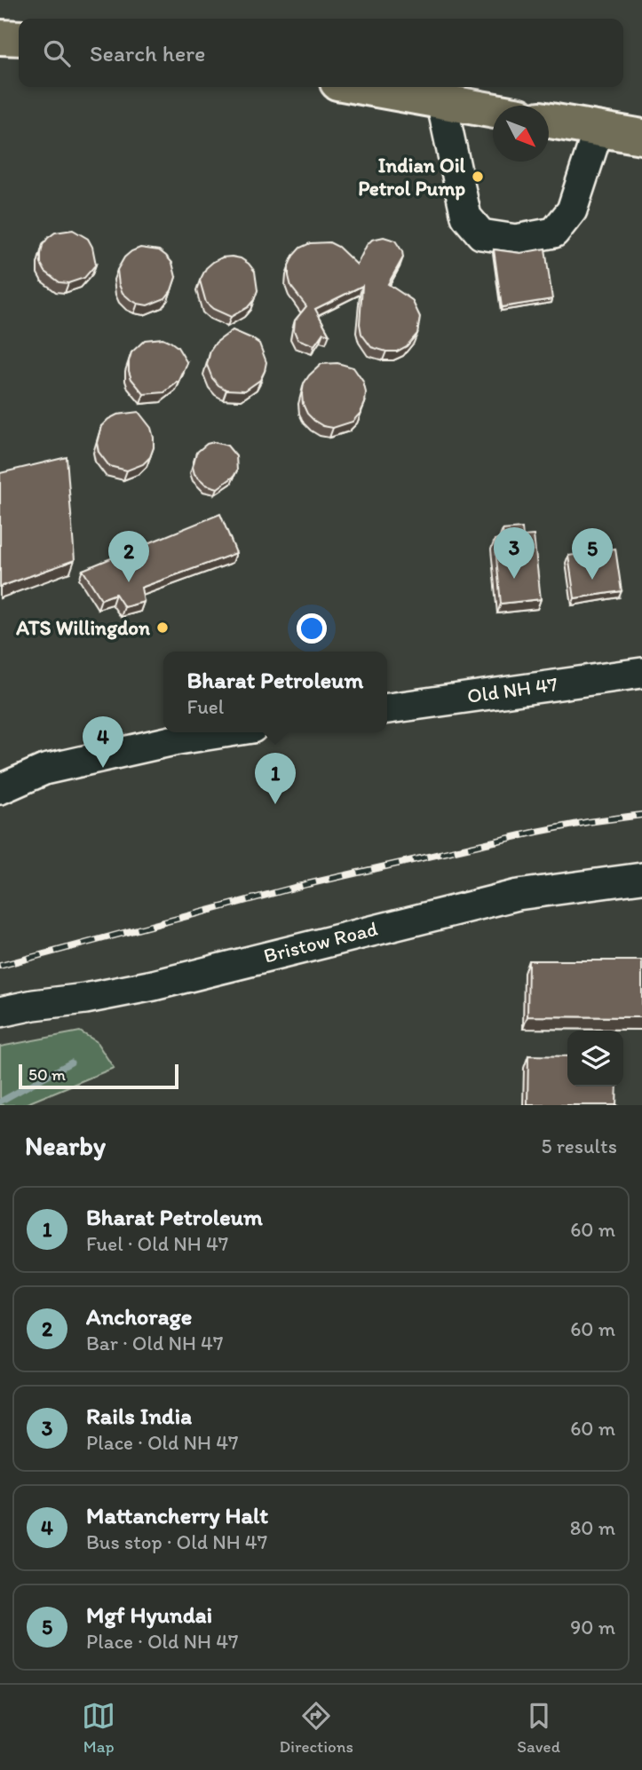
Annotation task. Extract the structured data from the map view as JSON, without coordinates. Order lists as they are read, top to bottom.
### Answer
{
  "streets": {
    "street": ["Old NH 47", "Bristow Road"]
  },
  "places": ["Indian Oil Petrol Pump", "ATS Willingdon"],
  "scale_bar": "50 m",
  "north": "bottom right",
  "page": {
    "search": "Search here",
    "pins": [
      "3",
      "5",
      "2",
      "4",
      "1"
    ],
    "popup": ["Bharat Petroleum", "Fuel"],
    "scale": "50 m",
    "heading": ["Nearby", "5 results"],
    "list": [
      {
        "mark": "1",
        "name": "Bharat Petroleum",
        "note": "Fuel · Old NH 47",
        "value": "60 m"
      },
      {
        "mark": "2",
        "name": "Anchorage",
        "note": "Bar · Old NH 47",
        "value": "60 m"
      },
      {
        "mark": "3",
        "name": "Rails India",
        "note": "Place · Old NH 47",
        "value": "60 m"
      },
      {
        "mark": "4",
        "name": "Mattancherry Halt",
        "note": "Bus stop · Old NH 47",
        "value": "80 m"
      },
      {
        "mark": "5",
        "name": "Mgf Hyundai",
        "note": "Place · Old NH 47",
        "value": "90 m"
      }
    ],
    "nav": ["Map", "Directions", "Saved"]
  }
}
